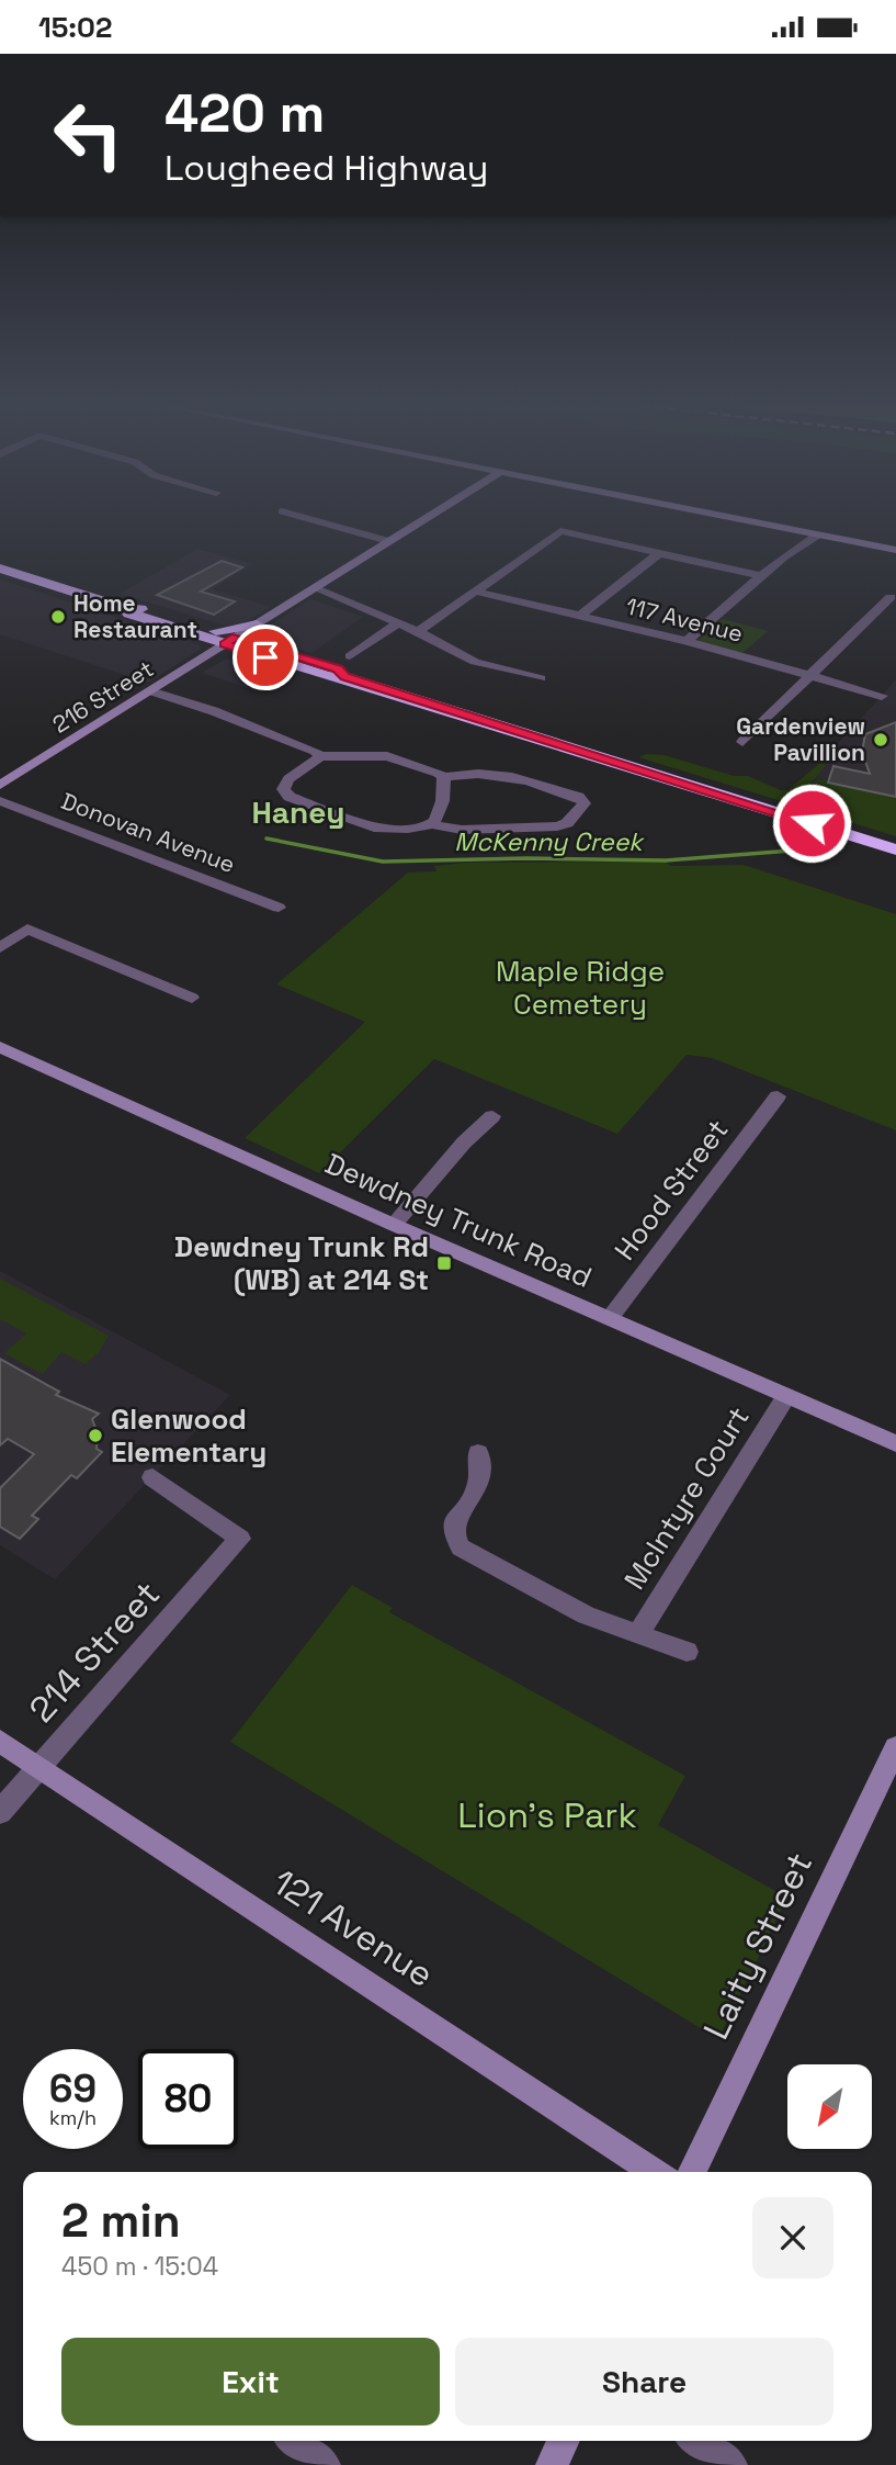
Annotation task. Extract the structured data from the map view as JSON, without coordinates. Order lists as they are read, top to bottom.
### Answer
{
  "streets": {
    "street": [
      "117 Avenue",
      "216 Street",
      "Donovan Avenue",
      "Hood Street",
      "Dewdney Trunk Road",
      "McIntyre Court",
      "214 Street",
      "121 Avenue",
      "Laity Street"
    ]
  },
  "crossings": [
    ["Hood Street", "Dewdney Trunk Road"],
    ["Dewdney Trunk Road", "McIntyre Court"],
    ["214 Street", "121 Avenue"]
  ],
  "districts": ["Haney"],
  "water": ["McKenny Creek"],
  "parks": ["Maple Ridge Cemetery", "Lion's Park"],
  "places": {
    "other": ["Home Restaurant", "Gardenview Pavillion", "Glenwood Elementary"],
    "transit": ["Dewdney Trunk Rd (WB) at 214 St"]
  },
  "north": "bottom left",
  "page": {
    "status": "15:02",
    "turn": ["420 m", "Lougheed Highway"],
    "speed": "69 km/h",
    "limit": "80",
    "heading": ["2 min", "450 m · 15:04"],
    "buttons": ["Exit", "Share"]
  }
}
